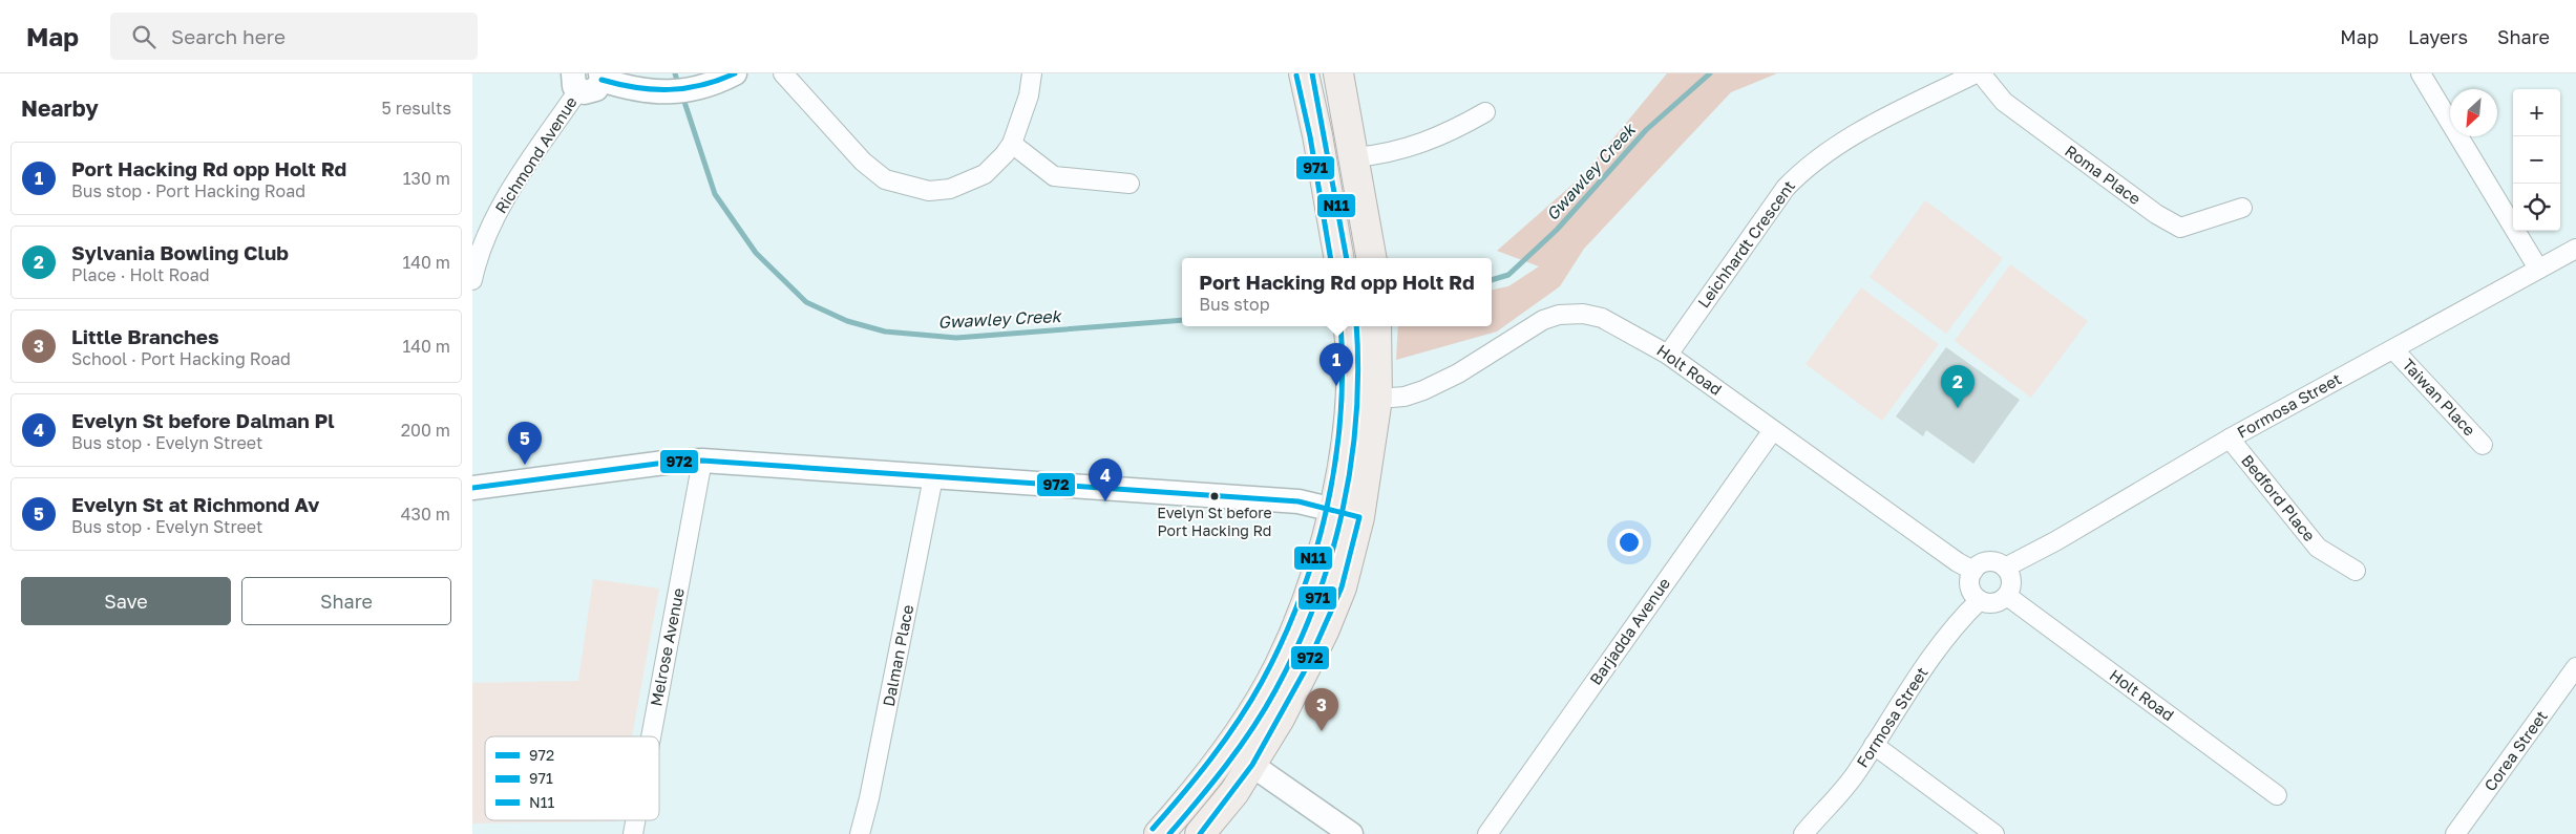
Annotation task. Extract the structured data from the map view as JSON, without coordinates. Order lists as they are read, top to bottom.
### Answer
{
  "streets": {
    "street": [
      "Richmond Avenue",
      "Roma Place",
      "Leichhardt Crescent",
      "Holt Road",
      "Taiwan Place",
      "Formosa Street",
      "Bedford Place",
      "Barjadda Avenue",
      "Melrose Avenue",
      "Dalman Place",
      "Corea Street"
    ]
  },
  "crossings": [
    ["Leichhardt Crescent", "Holt Road"],
    ["Holt Road", "Formosa Street"],
    ["Holt Road", "Barjadda Avenue"],
    ["Taiwan Place", "Formosa Street"],
    ["Formosa Street", "Bedford Place"]
  ],
  "water": ["Gwawley Creek"],
  "places": ["Evelyn St before Port Hacking Rd"],
  "lines": ["transit line 972", "transit line N11", "transit line 971"],
  "legend": ["972", "971", "N11"],
  "north": "bottom left",
  "page": {
    "header": "Map",
    "search": "Search here",
    "nav": ["Map", "Layers", "Share"],
    "heading": ["Nearby", "5 results"],
    "map_buttons": ["+", "−"],
    "list": [
      {
        "mark": "1",
        "name": "Port Hacking Rd opp Holt Rd",
        "note": "Bus stop · Port Hacking Road",
        "value": "130 m"
      },
      {
        "mark": "2",
        "name": "Sylvania Bowling Club",
        "note": "Place · Holt Road",
        "value": "140 m"
      },
      {
        "mark": "3",
        "name": "Little Branches",
        "note": "School · Port Hacking Road",
        "value": "140 m"
      },
      {
        "mark": "4",
        "name": "Evelyn St before Dalman Pl",
        "note": "Bus stop · Evelyn Street",
        "value": "200 m"
      },
      {
        "mark": "5",
        "name": "Evelyn St at Richmond Av",
        "note": "Bus stop · Evelyn Street",
        "value": "430 m"
      }
    ],
    "popup": ["Port Hacking Rd opp Holt Rd", "Bus stop"],
    "pins": [
      "1",
      "2",
      "5",
      "4",
      "3"
    ],
    "buttons": ["Save", "Share"]
  }
}
